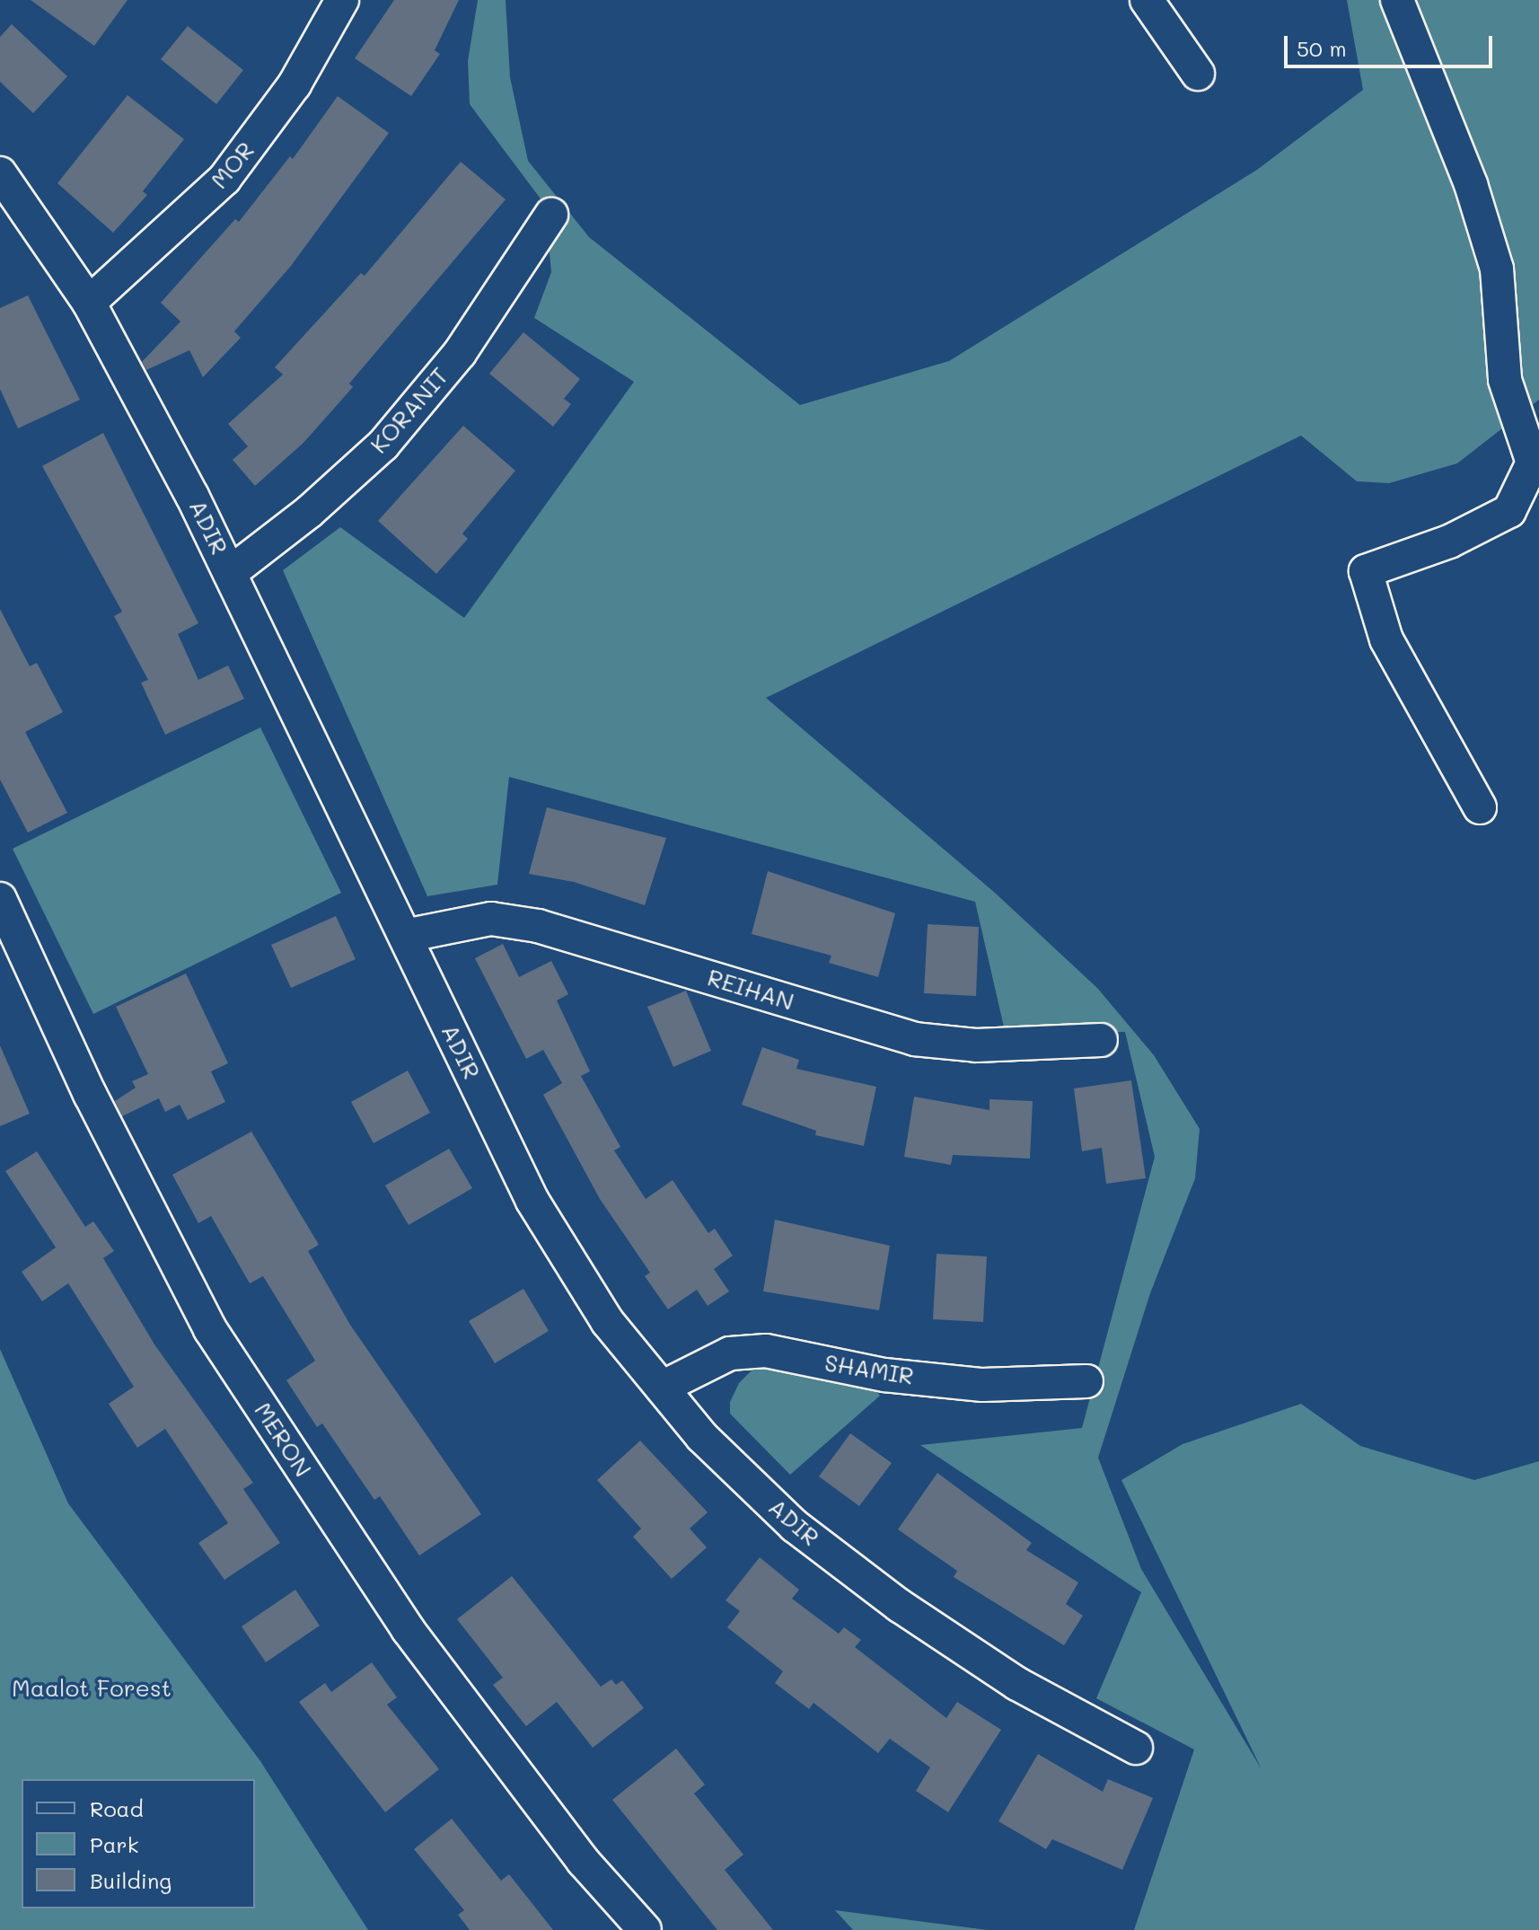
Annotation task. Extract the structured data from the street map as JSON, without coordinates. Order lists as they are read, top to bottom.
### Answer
{
  "streets": {
    "street": [
      "MOR",
      "KORANIT",
      "ADIR",
      "REIHAN",
      "SHAMIR",
      "MERON"
    ]
  },
  "crossings": [
    ["MOR", "ADIR"],
    ["KORANIT", "ADIR"],
    ["ADIR", "REIHAN"],
    ["ADIR", "SHAMIR"]
  ],
  "parks": ["Maalot Forest"],
  "legend": ["Road", "Park", "Building"],
  "scale_bar": "50 m"
}
